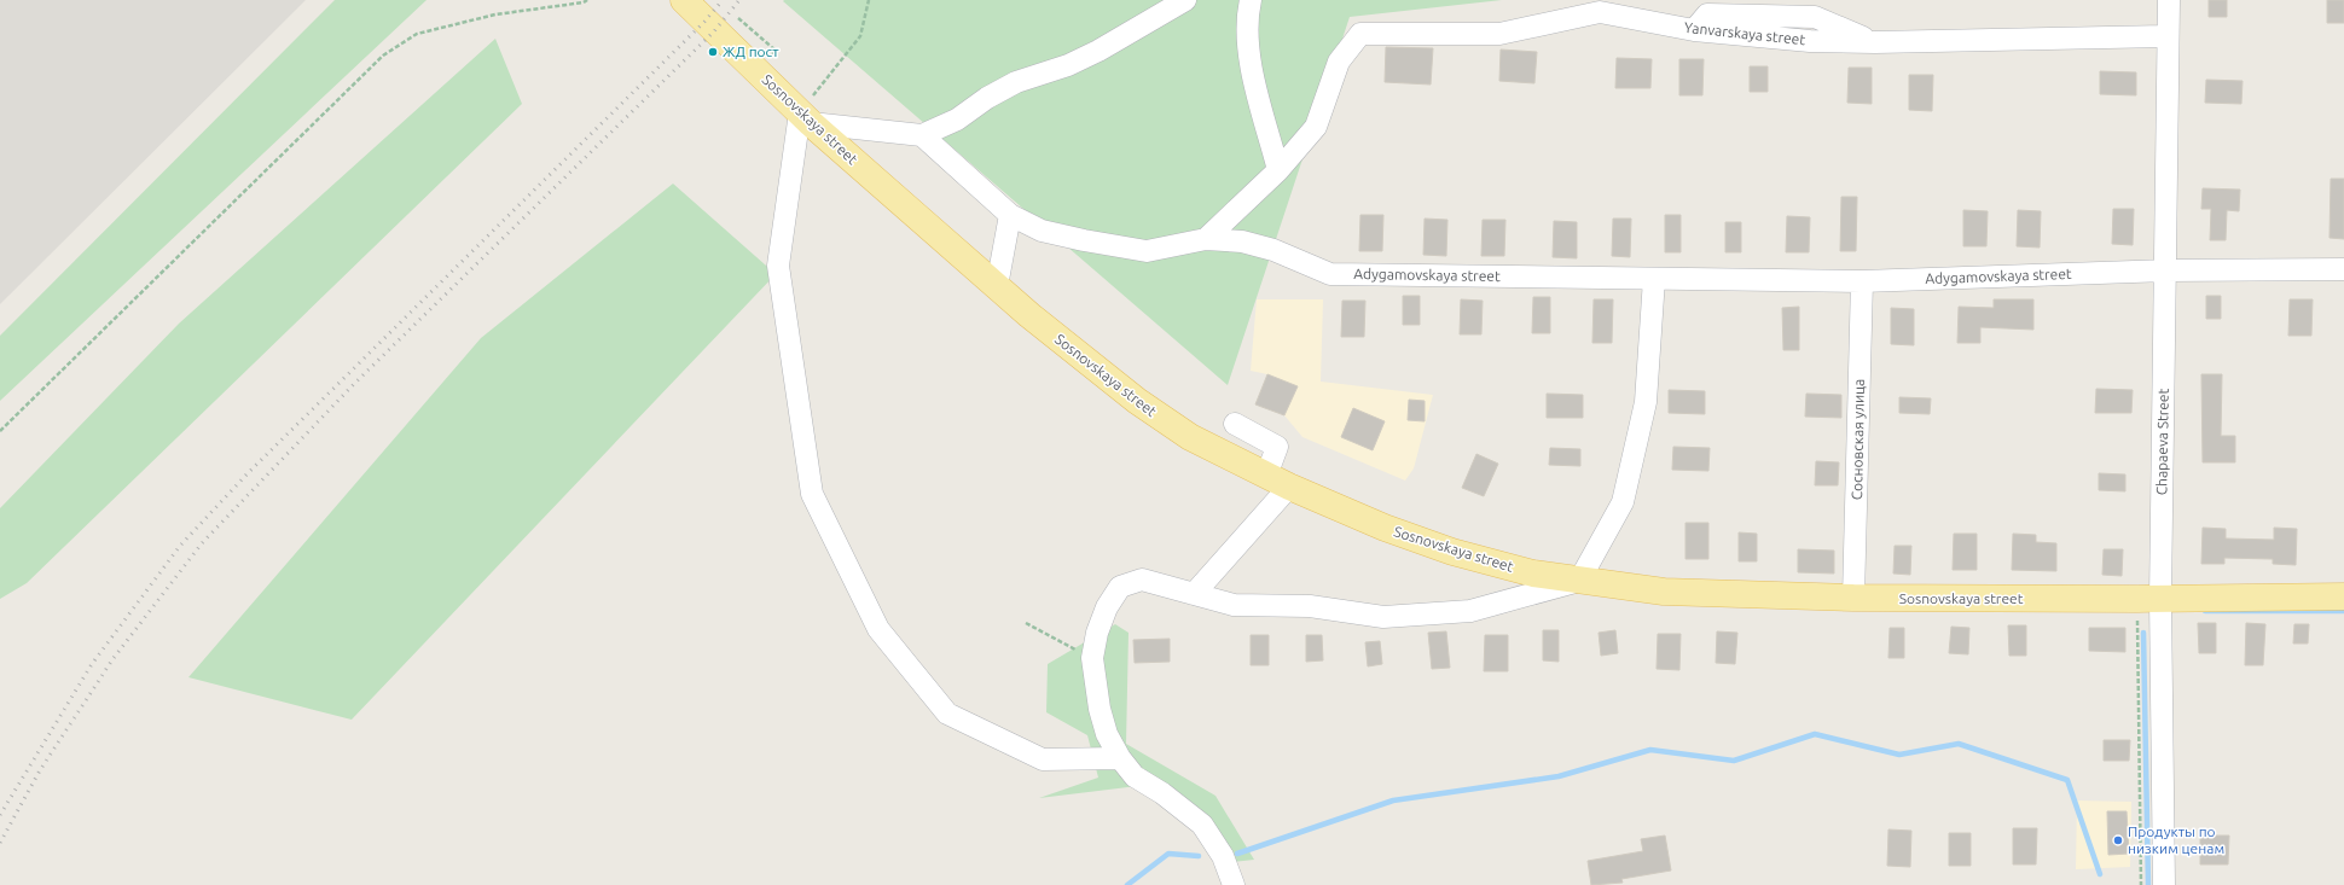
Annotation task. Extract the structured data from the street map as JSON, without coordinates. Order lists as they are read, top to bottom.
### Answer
{
  "streets": {
    "main road": ["Sosnovskaya street"],
    "street": [
      "Yanvarskaya street",
      "Adygamovskaya street",
      "Сосновская улица",
      "Chapaeva Street"
    ]
  },
  "crossings": [
    ["Yanvarskaya street", "Chapaeva Street"],
    ["Sosnovskaya street", "Сосновская улица"],
    ["Sosnovskaya street", "Chapaeva Street"],
    ["Adygamovskaya street", "Сосновская улица"],
    ["Adygamovskaya street", "Chapaeva Street"]
  ],
  "places": ["ЖД пост", "Продукты по низким ценам"]
}
